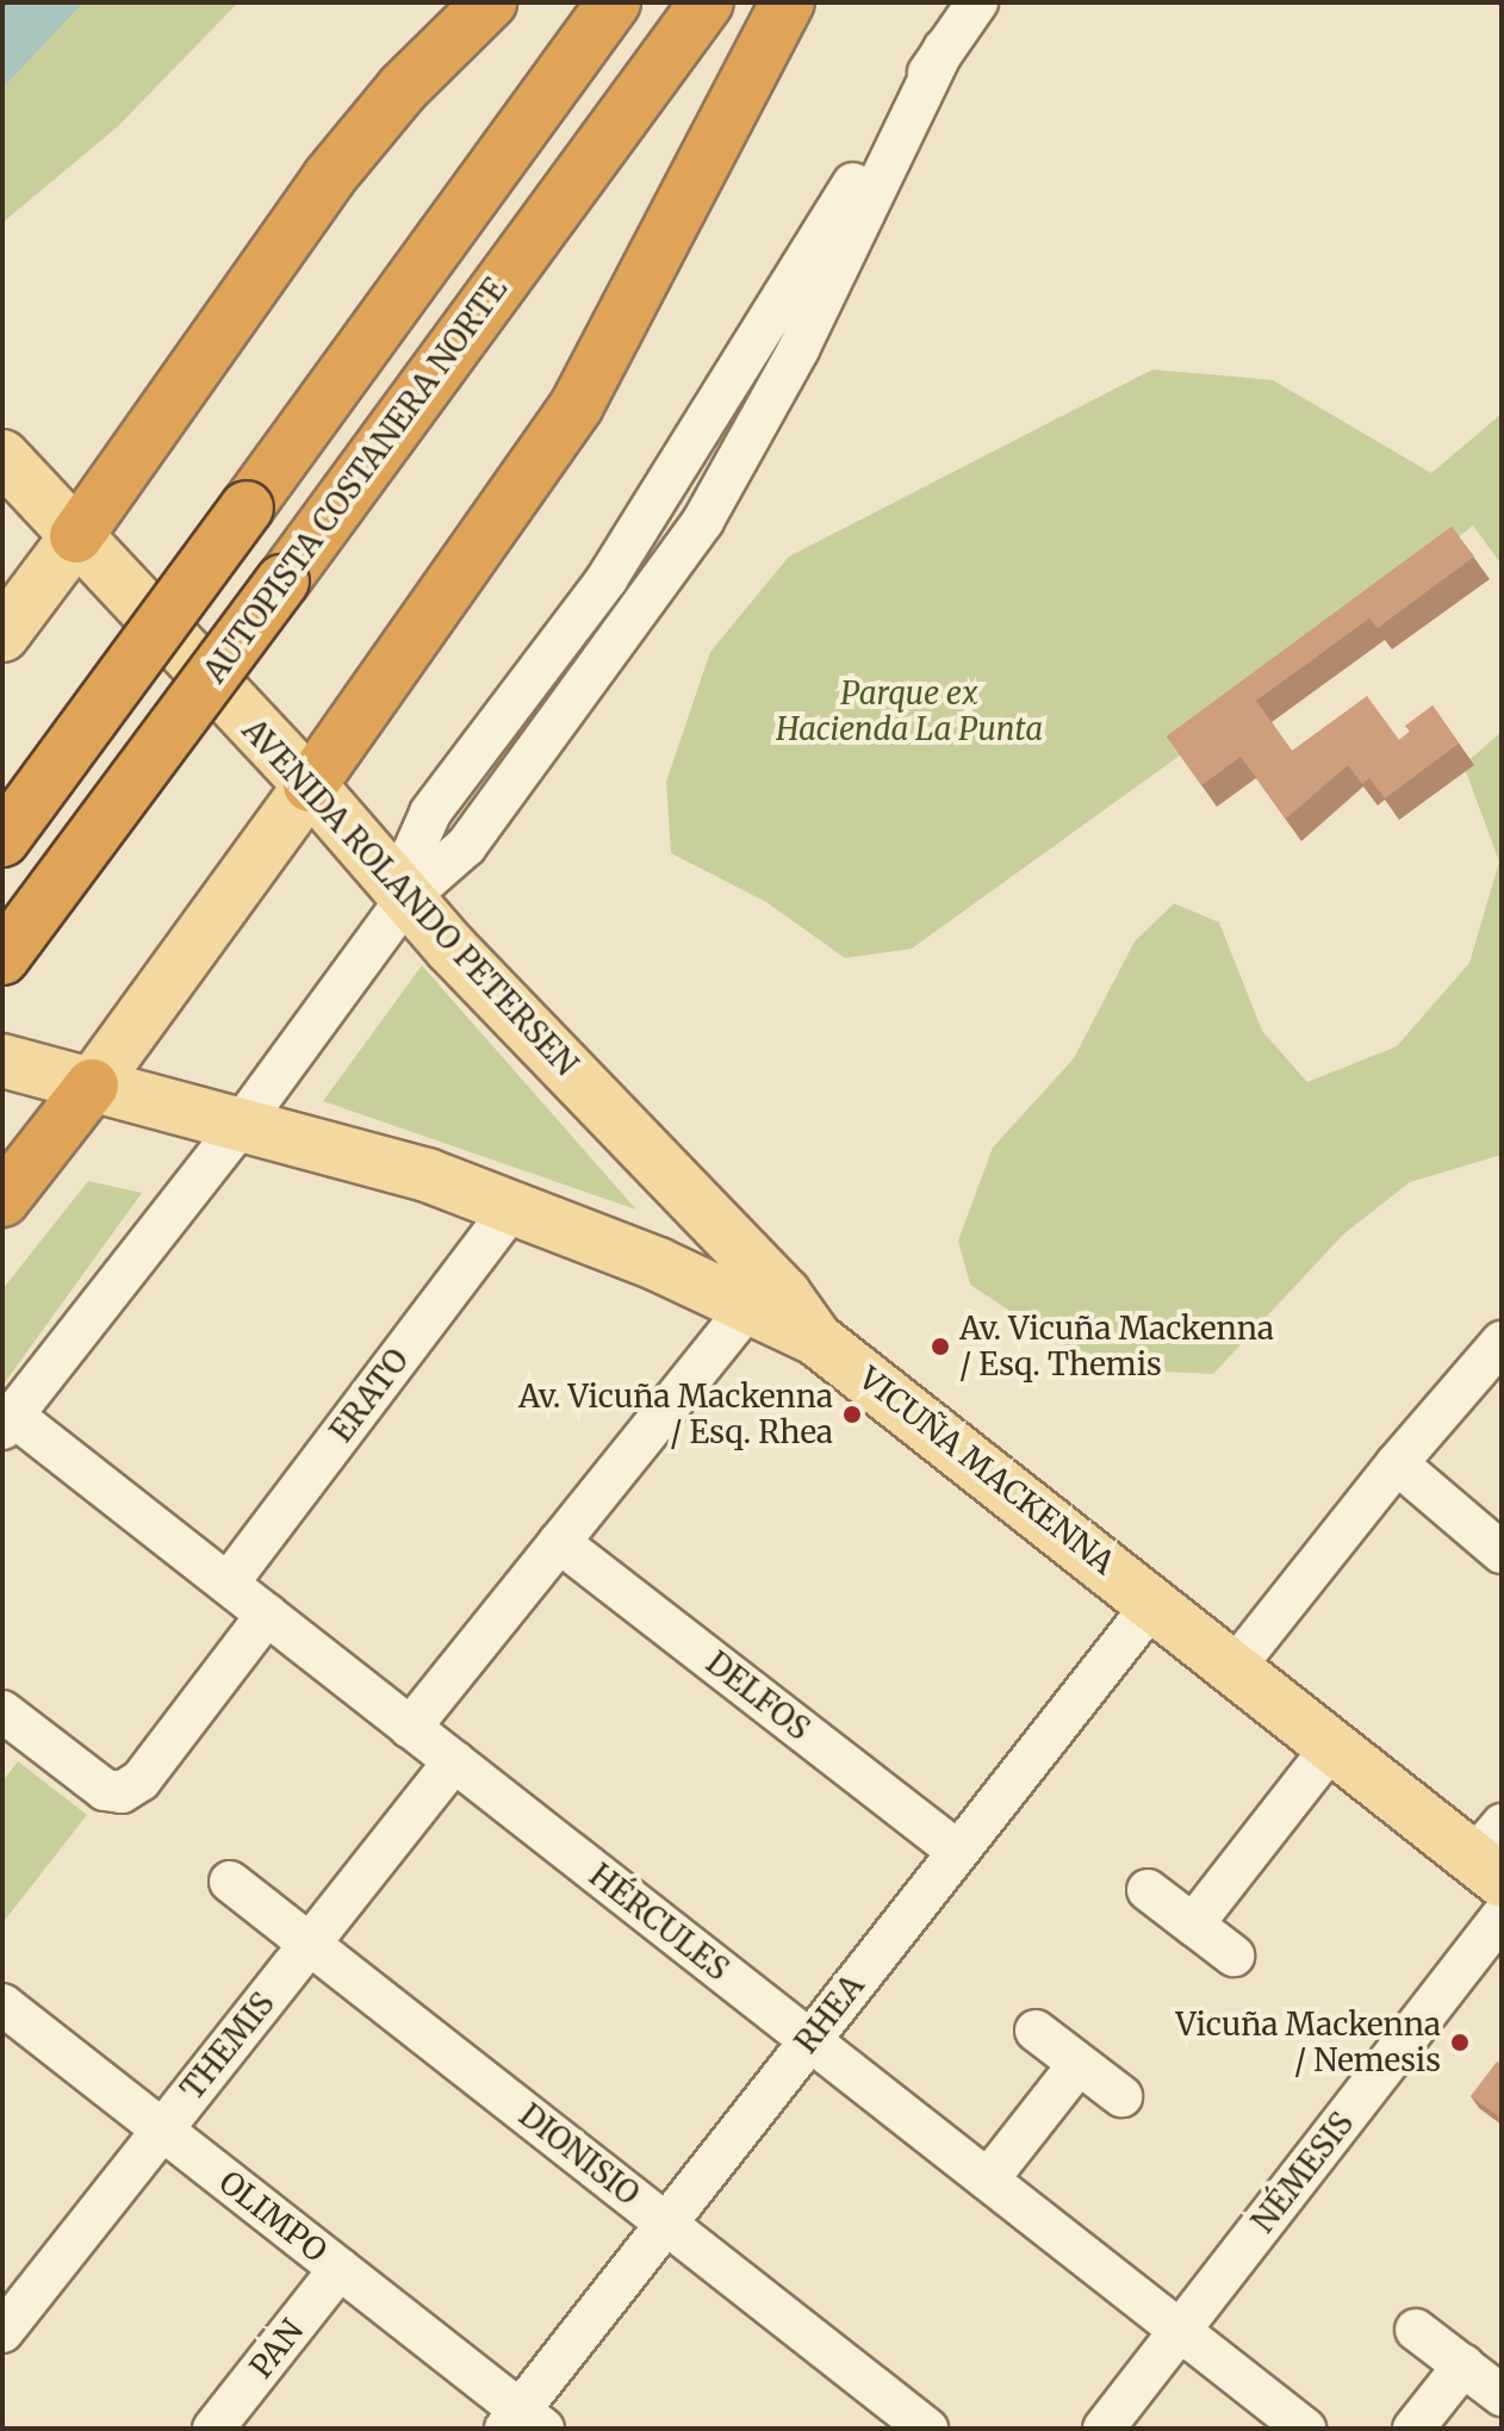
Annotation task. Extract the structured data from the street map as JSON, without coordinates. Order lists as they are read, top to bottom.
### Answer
{
  "streets": {
    "highway": ["AUTOPISTA COSTANERA NORTE"],
    "main road": ["AVENIDA ROLANDO PETERSEN", "VICUÑA MACKENNA"],
    "street": [
      "ERATO",
      "DELFOS",
      "HÉRCULES",
      "RHEA",
      "THEMIS",
      "DIONISIO",
      "NÉMESIS",
      "OLIMPO",
      "PAN"
    ]
  },
  "crossings": [
    ["AVENIDA ROLANDO PETERSEN", "VICUÑA MACKENNA"],
    ["ERATO", "VICUÑA MACKENNA"],
    ["ERATO", "HÉRCULES"],
    ["VICUÑA MACKENNA", "RHEA"],
    ["DELFOS", "RHEA"],
    ["HÉRCULES", "RHEA"],
    ["HÉRCULES", "THEMIS"],
    ["HÉRCULES", "NÉMESIS"],
    ["RHEA", "DIONISIO"],
    ["RHEA", "OLIMPO"],
    ["THEMIS", "DIONISIO"],
    ["THEMIS", "OLIMPO"],
    ["OLIMPO", "PAN"]
  ],
  "parks": ["Parque ex Hacienda La Punta"],
  "places": ["Av. Vicuña Mackenna / Esq. Themis", "Av. Vicuña Mackenna / Esq. Rhea", "Vicuña Mackenna / Nemesis"]
}
